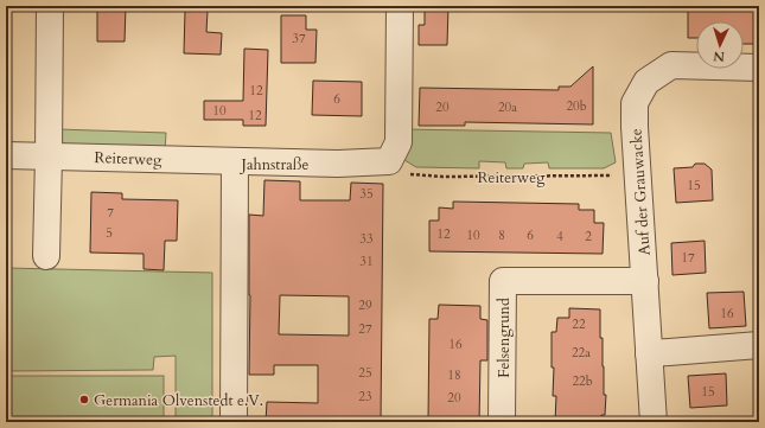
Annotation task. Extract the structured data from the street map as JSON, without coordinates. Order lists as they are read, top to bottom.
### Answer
{
  "streets": {
    "street": [
      "Reiterweg",
      "Jahnstraße",
      "Auf der Grauwacke",
      "Felsengrund"
    ]
  },
  "crossings": [
    ["Reiterweg", "Jahnstraße"],
    ["Reiterweg", "Auf der Grauwacke"],
    ["Auf der Grauwacke", "Felsengrund"]
  ],
  "places": ["Germania Olvenstedt e.V."],
  "house_numbers": [
    "37",
    "12",
    "6",
    "20b",
    "20",
    "20a",
    "10",
    "12",
    "15",
    "35",
    "7",
    "5",
    "12",
    "10",
    "8",
    "6",
    "4",
    "2",
    "33",
    "17",
    "31",
    "29",
    "16",
    "22",
    "27",
    "16",
    "22a",
    "25",
    "18",
    "22b",
    "15",
    "23",
    "20"
  ],
  "north": "bottom"
}
